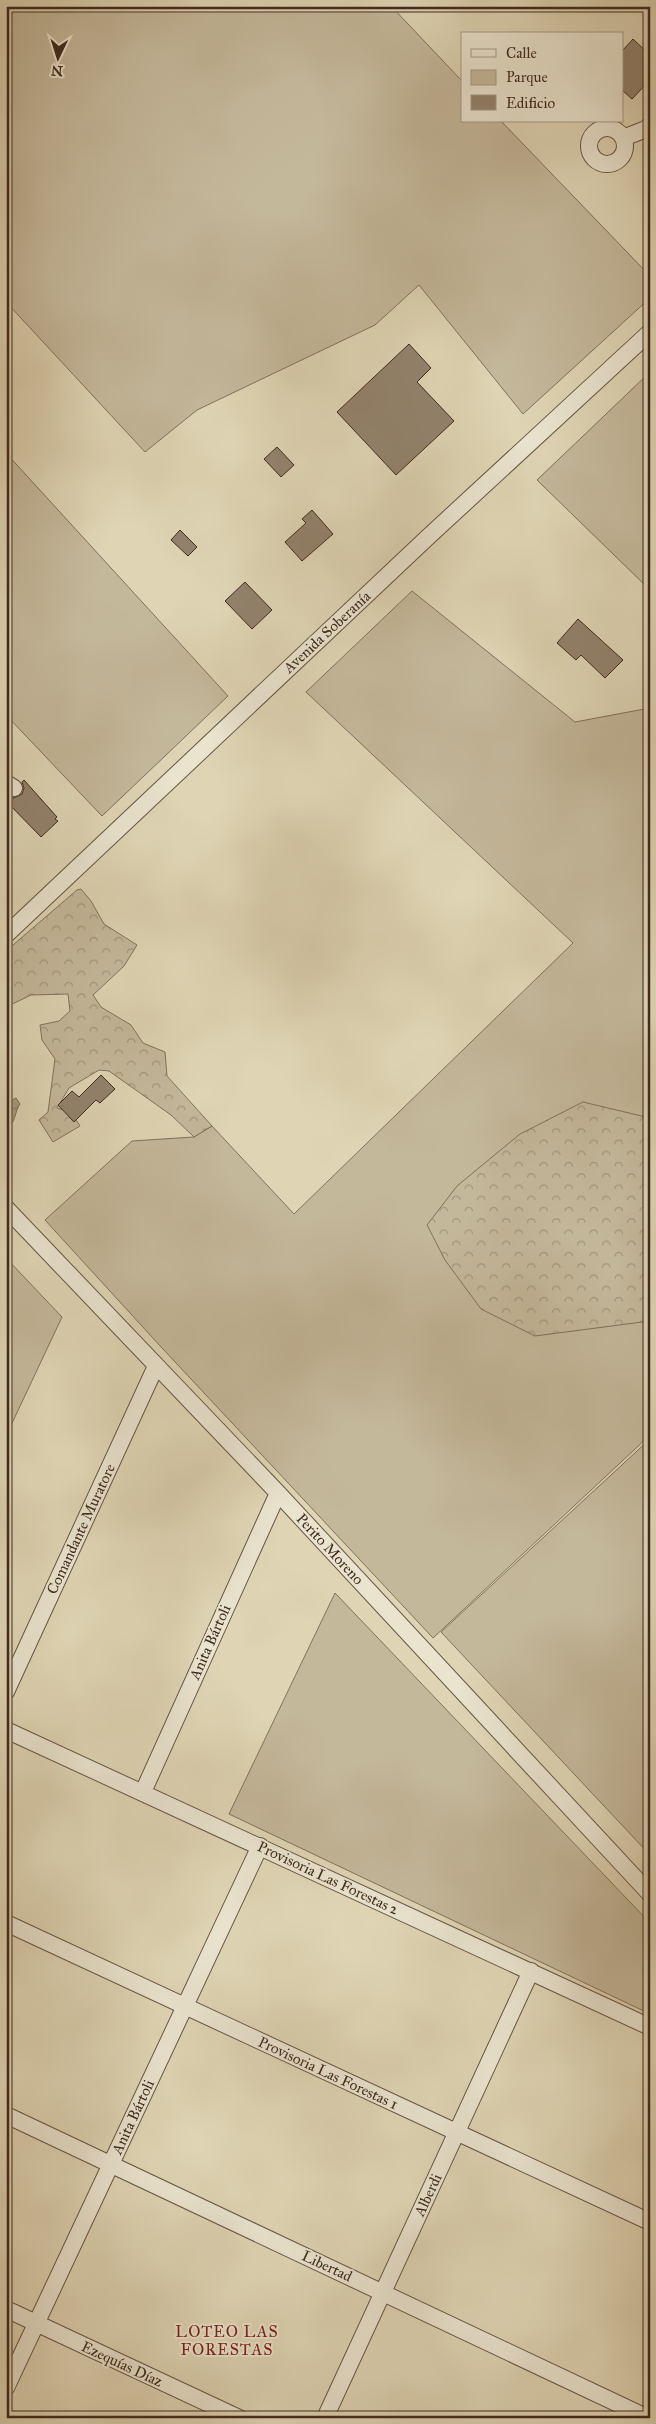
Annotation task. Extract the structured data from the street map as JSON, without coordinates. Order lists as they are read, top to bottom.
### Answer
{
  "streets": {
    "street": [
      "Avenida Soberanía",
      "Comandante Muratore",
      "Perito Moreno",
      "Anita Bártoli",
      "Provisoria Las Forestas 2",
      "Provisoria Las Forestas 1",
      "Alberdi",
      "Libertad",
      "Ezequías Díaz"
    ]
  },
  "crossings": [
    ["Comandante Muratore", "Perito Moreno"],
    ["Perito Moreno", "Anita Bártoli"],
    ["Anita Bártoli", "Provisoria Las Forestas 2"],
    ["Anita Bártoli", "Provisoria Las Forestas 1"],
    ["Anita Bártoli", "Libertad"],
    ["Anita Bártoli", "Ezequías Díaz"],
    ["Provisoria Las Forestas 2", "Alberdi"],
    ["Provisoria Las Forestas 1", "Alberdi"],
    ["Alberdi", "Libertad"]
  ],
  "districts": ["LOTEO LAS FORESTAS"],
  "legend": ["Calle", "Parque", "Edificio"],
  "north": "bottom"
}
